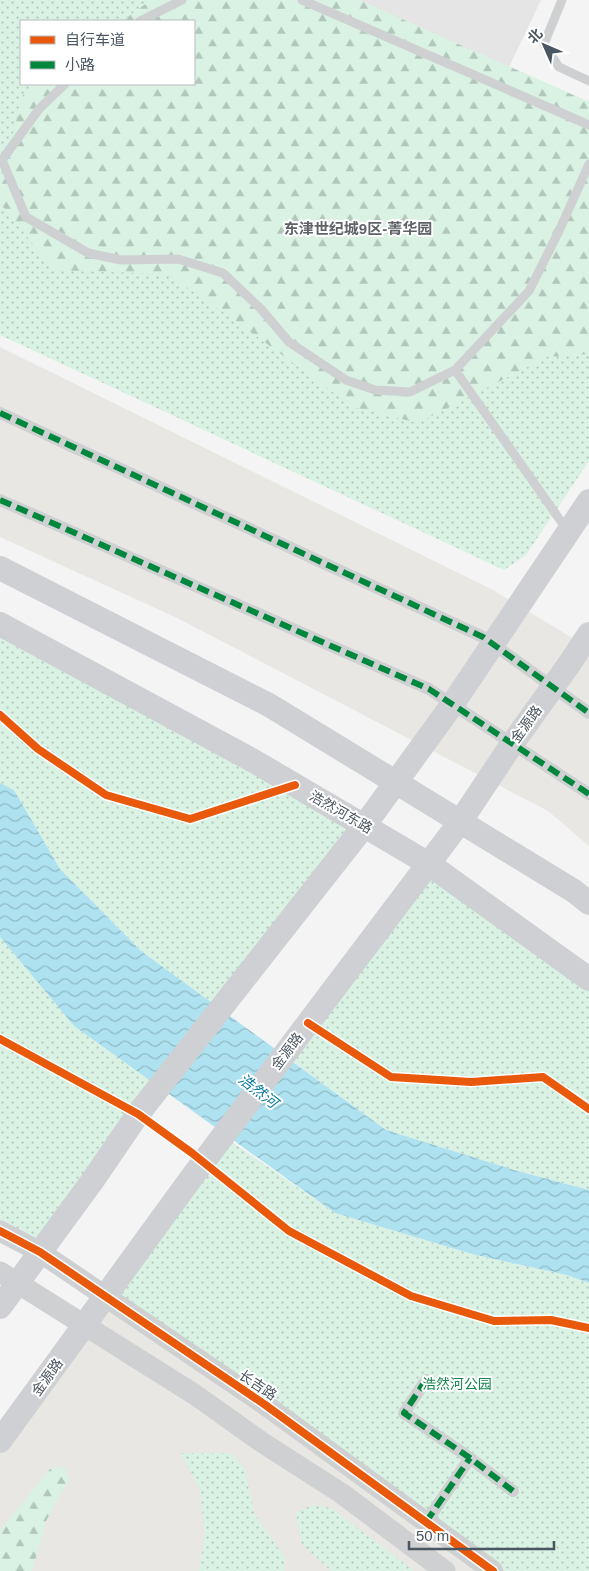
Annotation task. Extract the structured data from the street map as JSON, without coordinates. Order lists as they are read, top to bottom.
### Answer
{
  "streets": {
    "main road": ["金源路", "浩然河东路"],
    "street": ["长吉路"]
  },
  "crossings": [
    ["金源路", "浩然河东路"],
    ["金源路", "长吉路"]
  ],
  "districts": ["东津世纪城9区-菁华园"],
  "water": ["浩然河"],
  "parks": ["浩然河公园"],
  "legend": ["自行车道", "小路"],
  "scale_bar": "50 m",
  "north": "top left"
}
